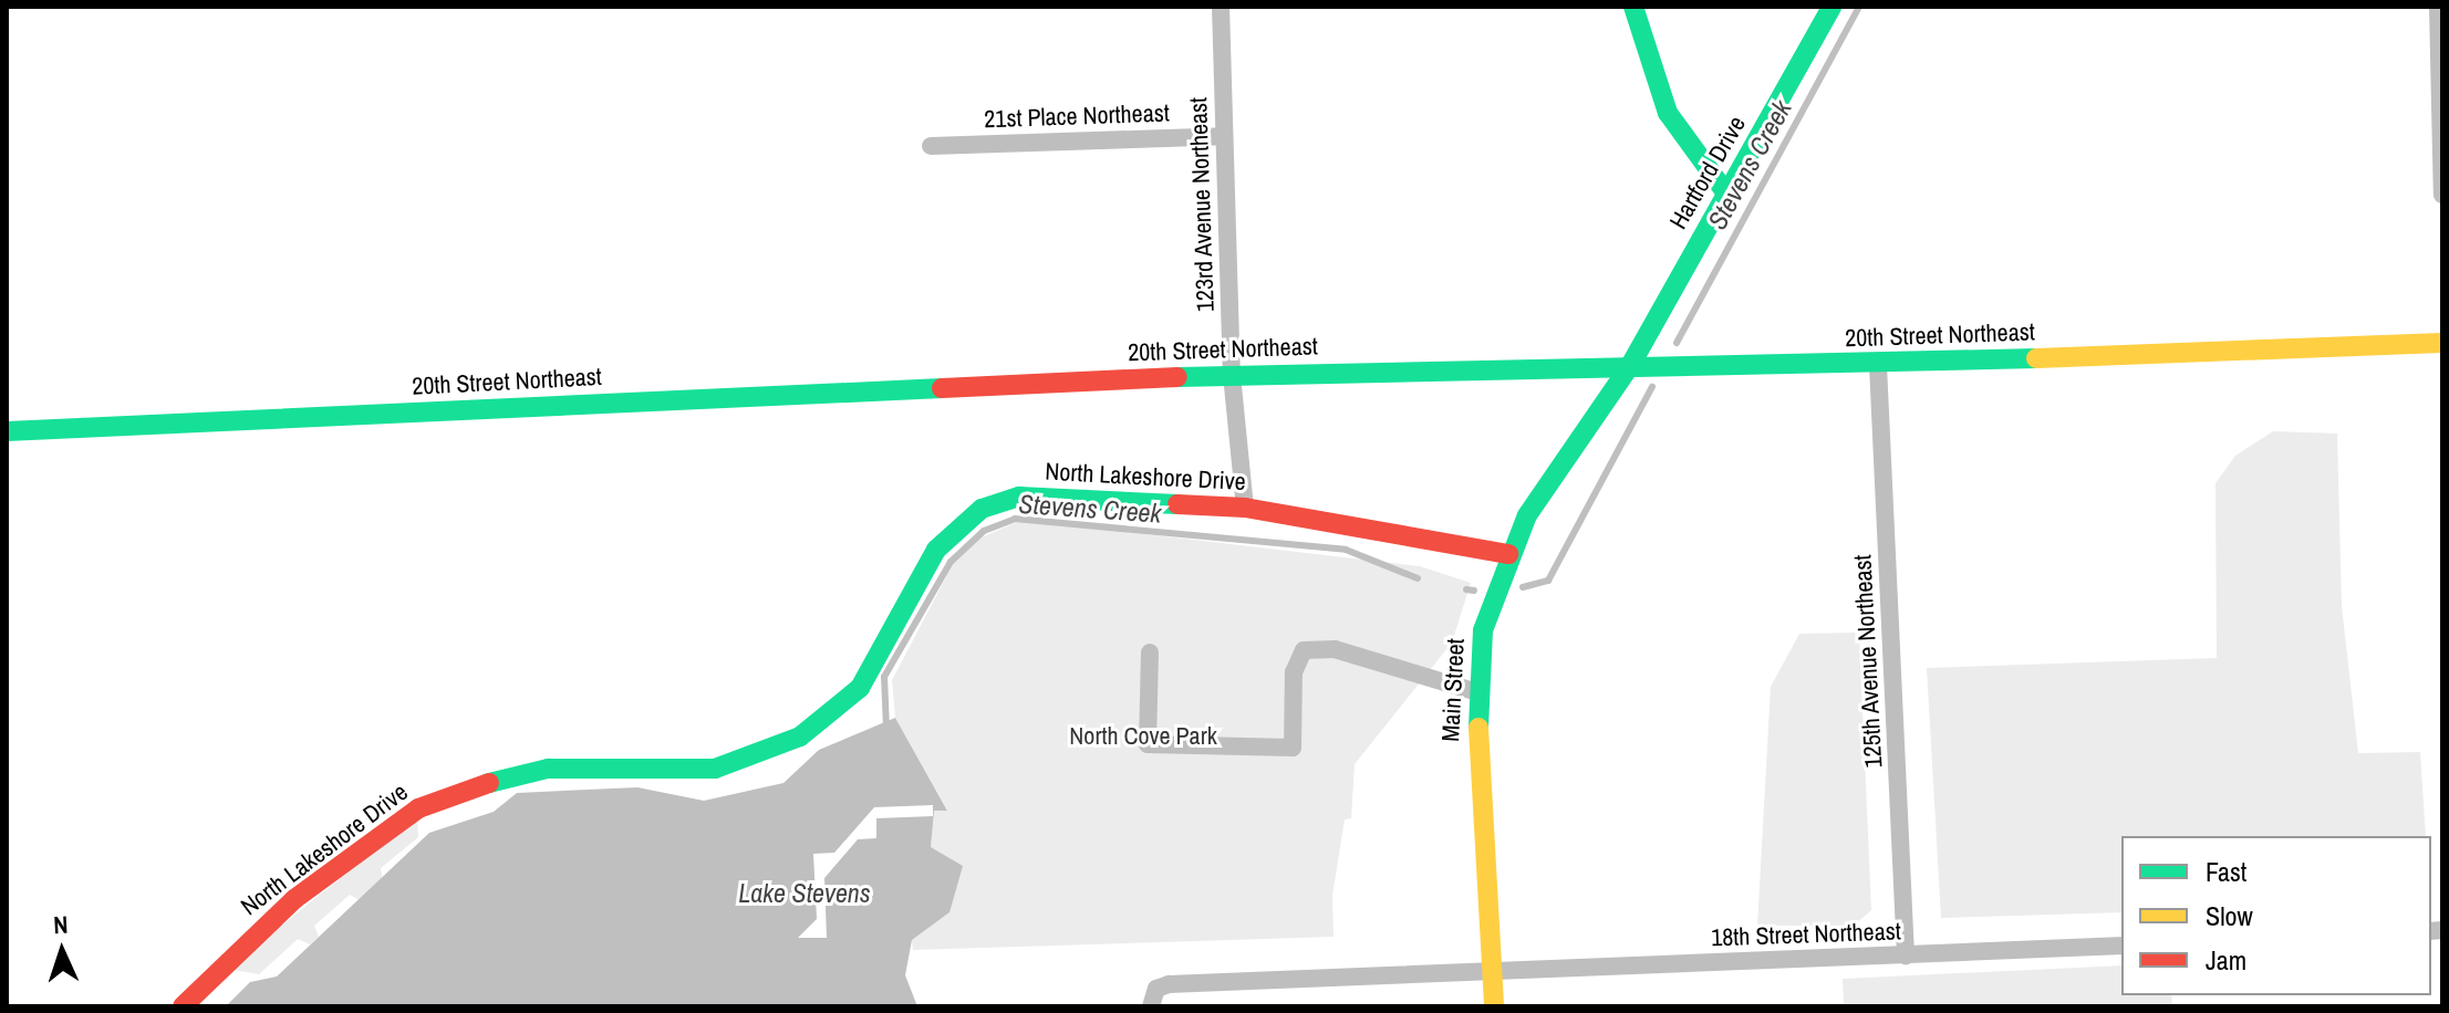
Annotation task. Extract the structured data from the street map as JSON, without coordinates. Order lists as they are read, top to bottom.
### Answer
{
  "streets": {
    "main road": [
      "Hartford Drive",
      "20th Street Northeast",
      "North Lakeshore Drive",
      "Main Street"
    ],
    "street": [
      "21st Place Northeast",
      "123rd Avenue Northeast",
      "125th Avenue Northeast",
      "18th Street Northeast"
    ]
  },
  "crossings": [
    ["21st Place Northeast", "123rd Avenue Northeast"],
    ["Hartford Drive", "20th Street Northeast"],
    ["Hartford Drive", "Main Street"],
    ["123rd Avenue Northeast", "20th Street Northeast"],
    ["123rd Avenue Northeast", "North Lakeshore Drive"],
    ["20th Street Northeast", "125th Avenue Northeast"],
    ["20th Street Northeast", "Main Street"],
    ["North Lakeshore Drive", "Main Street"],
    ["125th Avenue Northeast", "18th Street Northeast"],
    ["Main Street", "18th Street Northeast"]
  ],
  "water": ["Stevens Creek", "Lake Stevens"],
  "parks": ["North Cove Park"],
  "legend": ["Fast", "Slow", "Jam"],
  "north": "top"
}
